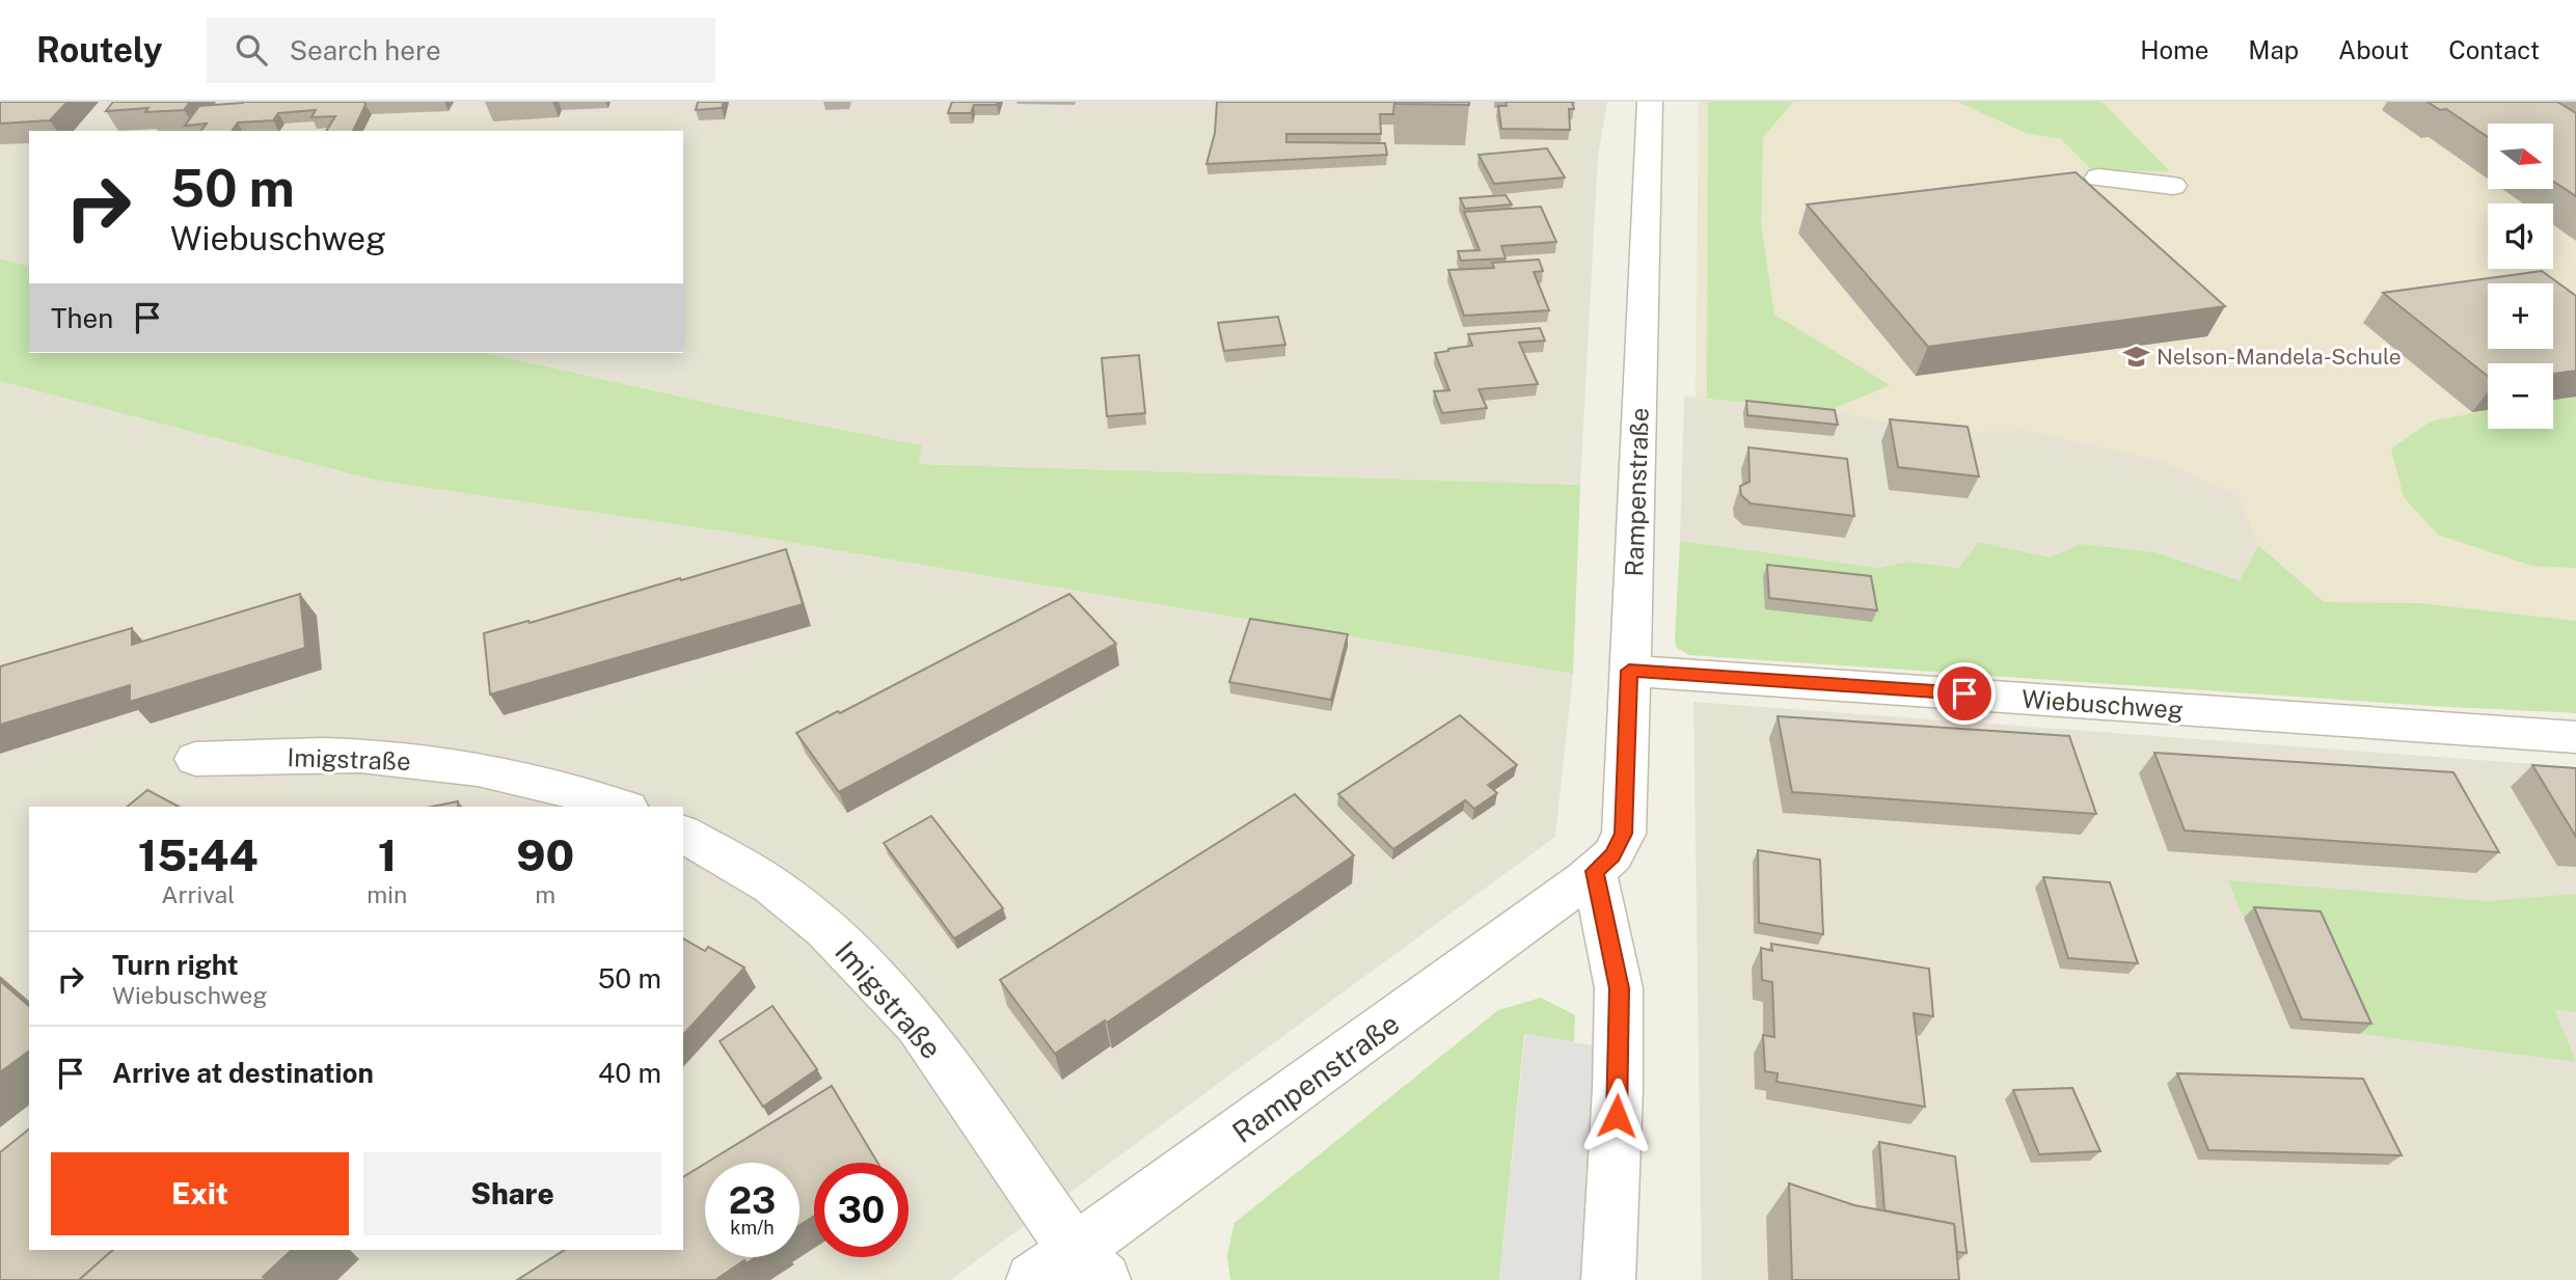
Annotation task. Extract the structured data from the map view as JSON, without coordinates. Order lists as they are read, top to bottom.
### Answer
{
  "streets": {
    "street": ["Rampenstraße", "Wiebuschweg", "Imigstraße"]
  },
  "crossings": [
    ["Rampenstraße", "Wiebuschweg"],
    ["Rampenstraße", "Imigstraße"]
  ],
  "places": {
    "school or university": ["Nelson-Mandela-Schule"]
  },
  "north": "right",
  "page": {
    "header": "Routely",
    "search": "Search here",
    "nav": [
      "Home",
      "Map",
      "About",
      "Contact"
    ],
    "map_buttons": ["+", "−"],
    "turn": ["50 m", "Wiebuschweg"],
    "then": "Then",
    "eta": [
      "15:44",
      "Arrival",
      "1",
      "min",
      "90",
      "m"
    ],
    "list": [
      {
        "name": "Turn right",
        "note": "Wiebuschweg",
        "value": "50 m"
      },
      {
        "name": "Arrive at destination",
        "value": "40 m"
      }
    ],
    "buttons": ["Exit", "Share"],
    "speed": "23 km/h",
    "limit": "30"
  }
}
